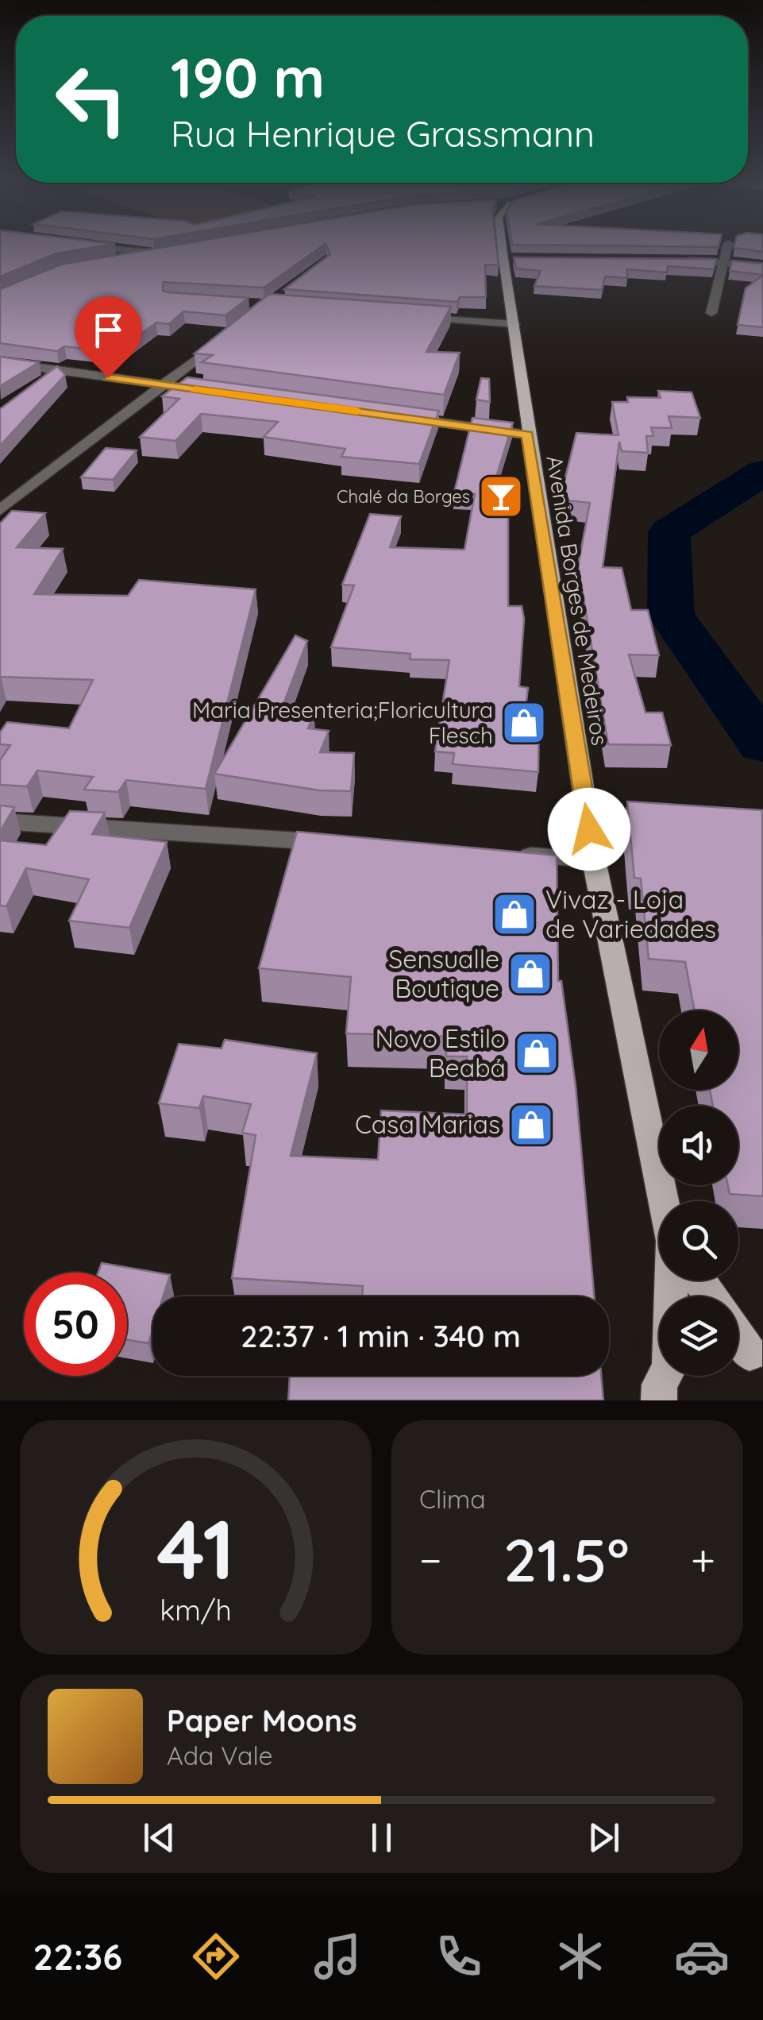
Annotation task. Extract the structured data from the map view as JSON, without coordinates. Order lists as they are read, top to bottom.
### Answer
{
  "streets": {
    "main road": ["Avenida Borges de Medeiros"]
  },
  "places": {
    "bar": ["Chalé da Borges"],
    "shop": [
      "Maria Presenteria;Floricultura Flesch",
      "Vivaz - Loja de Variedades",
      "Sensualle Boutique",
      "Novo Estilo Beabá",
      "Casa Marias"
    ]
  },
  "north": "top",
  "page": {
    "turn": ["190 m", "Rua Henrique Grassmann"],
    "limit": "50",
    "trip": "22:37 · 1 min · 340 m",
    "tile": "Clima",
    "heat": ["−", "21.5°", "+"],
    "song": ["Paper Moons", "Ada Vale"],
    "tabs": "22:36",
    "gauge": ["41", "km/h"]
  }
}
